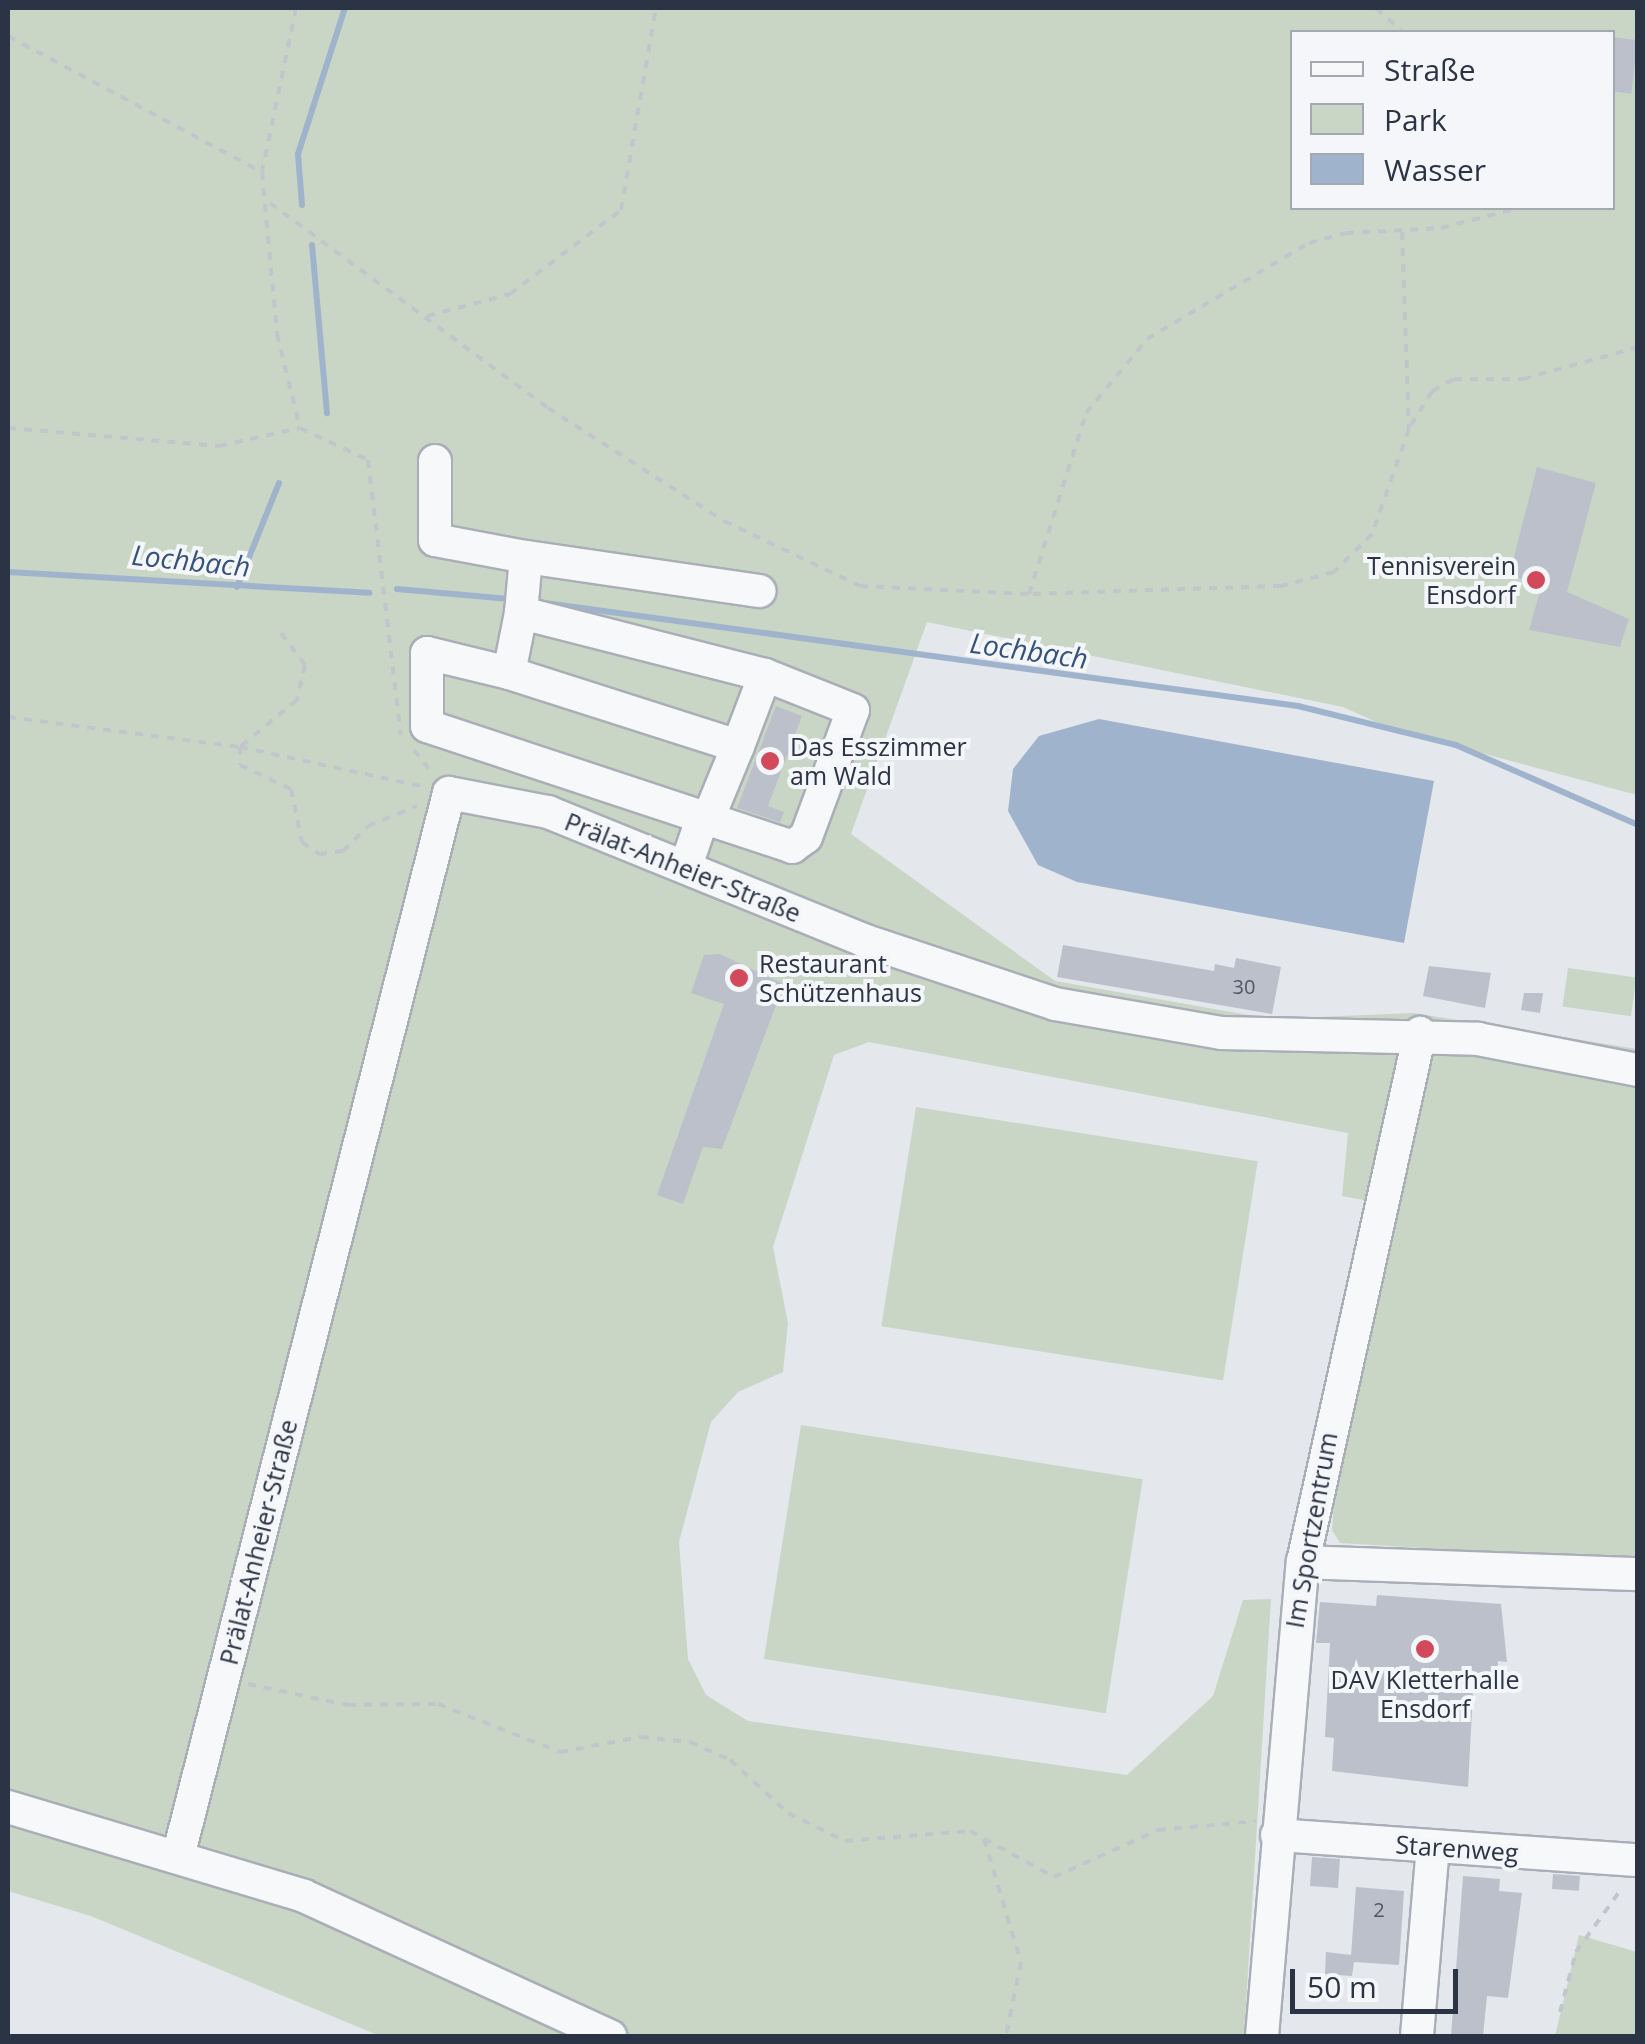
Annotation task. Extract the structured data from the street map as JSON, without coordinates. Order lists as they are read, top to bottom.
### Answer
{
  "streets": {
    "street": ["Prälat-Anheier-Straße", "Im Sportzentrum", "Starenweg"]
  },
  "crossings": [
    ["Prälat-Anheier-Straße", "Im Sportzentrum"],
    ["Im Sportzentrum", "Starenweg"]
  ],
  "water": ["Lochbach"],
  "places": [
    "Tennisverein Ensdorf",
    "Das Esszimmer am Wald",
    "Restaurant Schützenhaus",
    "DAV Kletterhalle Ensdorf"
  ],
  "house_numbers": ["30", "2"],
  "legend": ["Straße", "Park", "Wasser"],
  "scale_bar": "50 m"
}
